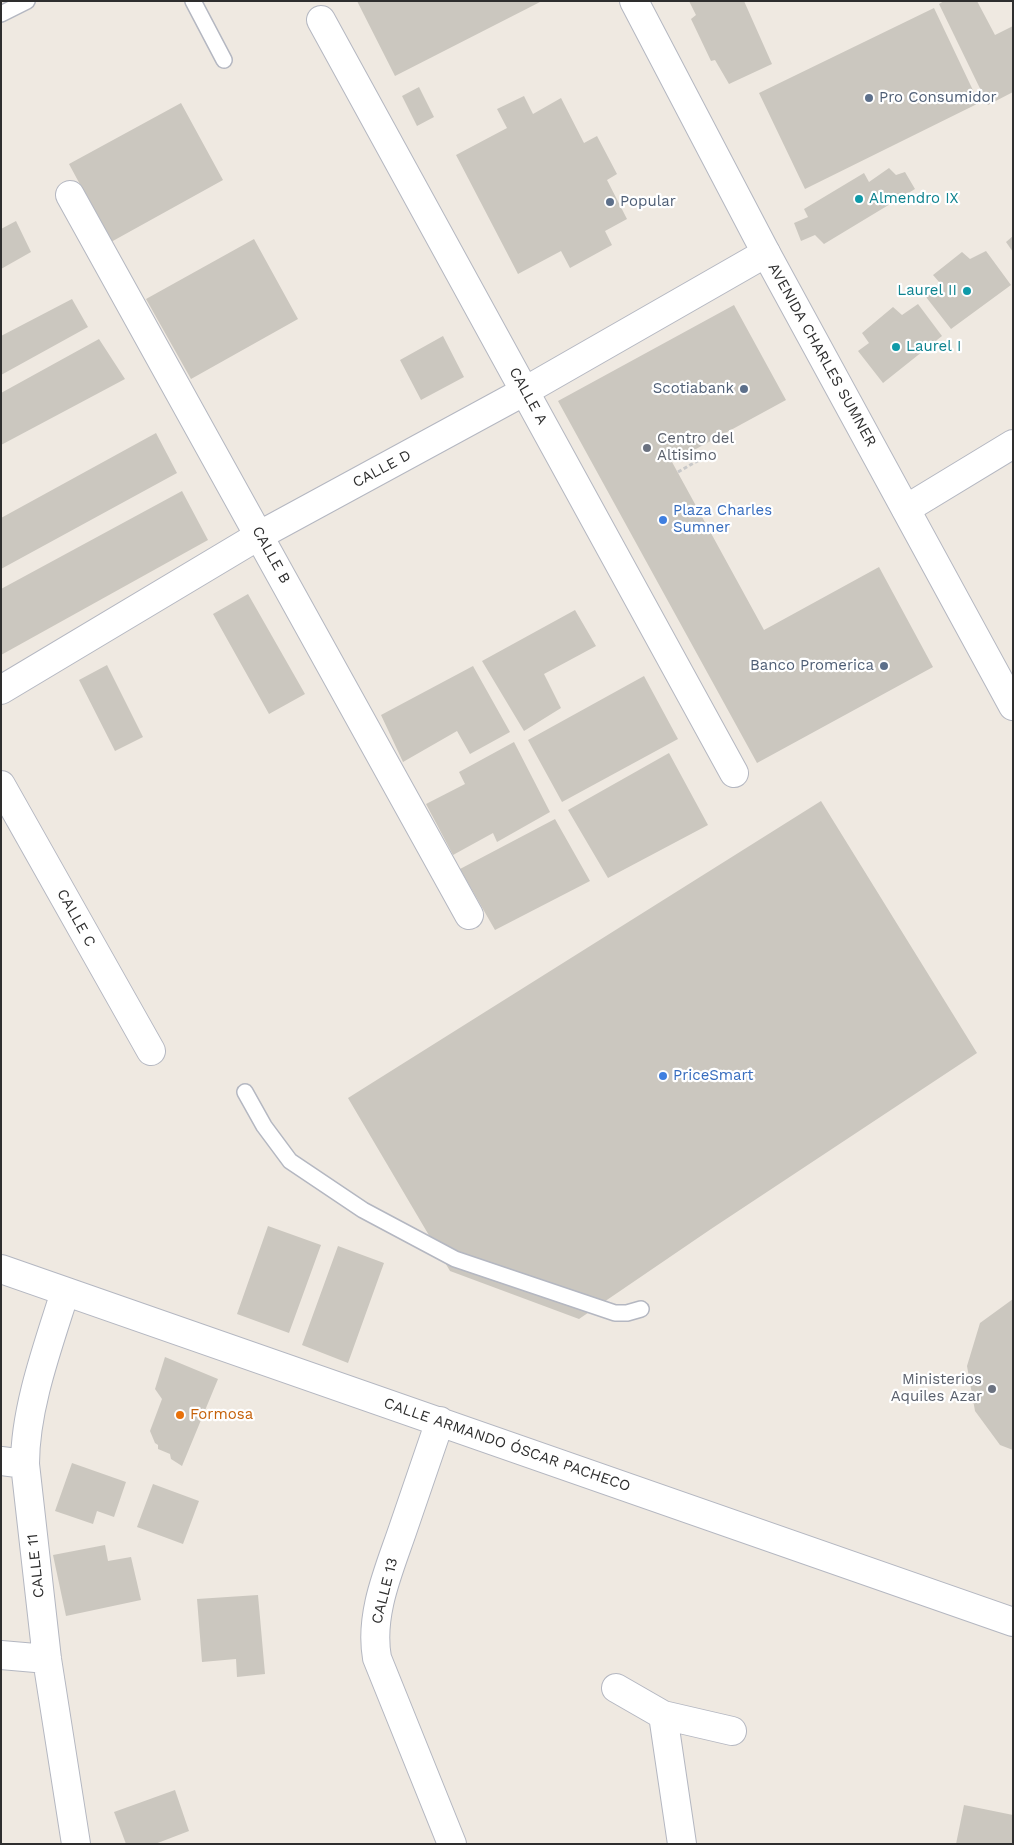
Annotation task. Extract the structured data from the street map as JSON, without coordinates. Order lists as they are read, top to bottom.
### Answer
{
  "streets": {
    "street": [
      "AVENIDA CHARLES SUMNER",
      "CALLE A",
      "CALLE D",
      "CALLE B",
      "CALLE C",
      "CALLE ARMANDO ÓSCAR PACHECO",
      "CALLE 11",
      "CALLE 13"
    ]
  },
  "crossings": [
    ["AVENIDA CHARLES SUMNER", "CALLE D"],
    ["CALLE A", "CALLE D"],
    ["CALLE D", "CALLE B"],
    ["CALLE ARMANDO ÓSCAR PACHECO", "CALLE 11"],
    ["CALLE ARMANDO ÓSCAR PACHECO", "CALLE 13"]
  ],
  "places": [
    "Pro Consumidor",
    "Almendro IX",
    "Popular",
    "Laurel II",
    "Laurel I",
    "Scotiabank",
    "Centro del Altisimo",
    "Plaza Charles Sumner",
    "Banco Promerica",
    "PriceSmart",
    "Ministerios Aquiles Azar",
    "Formosa"
  ]
}
